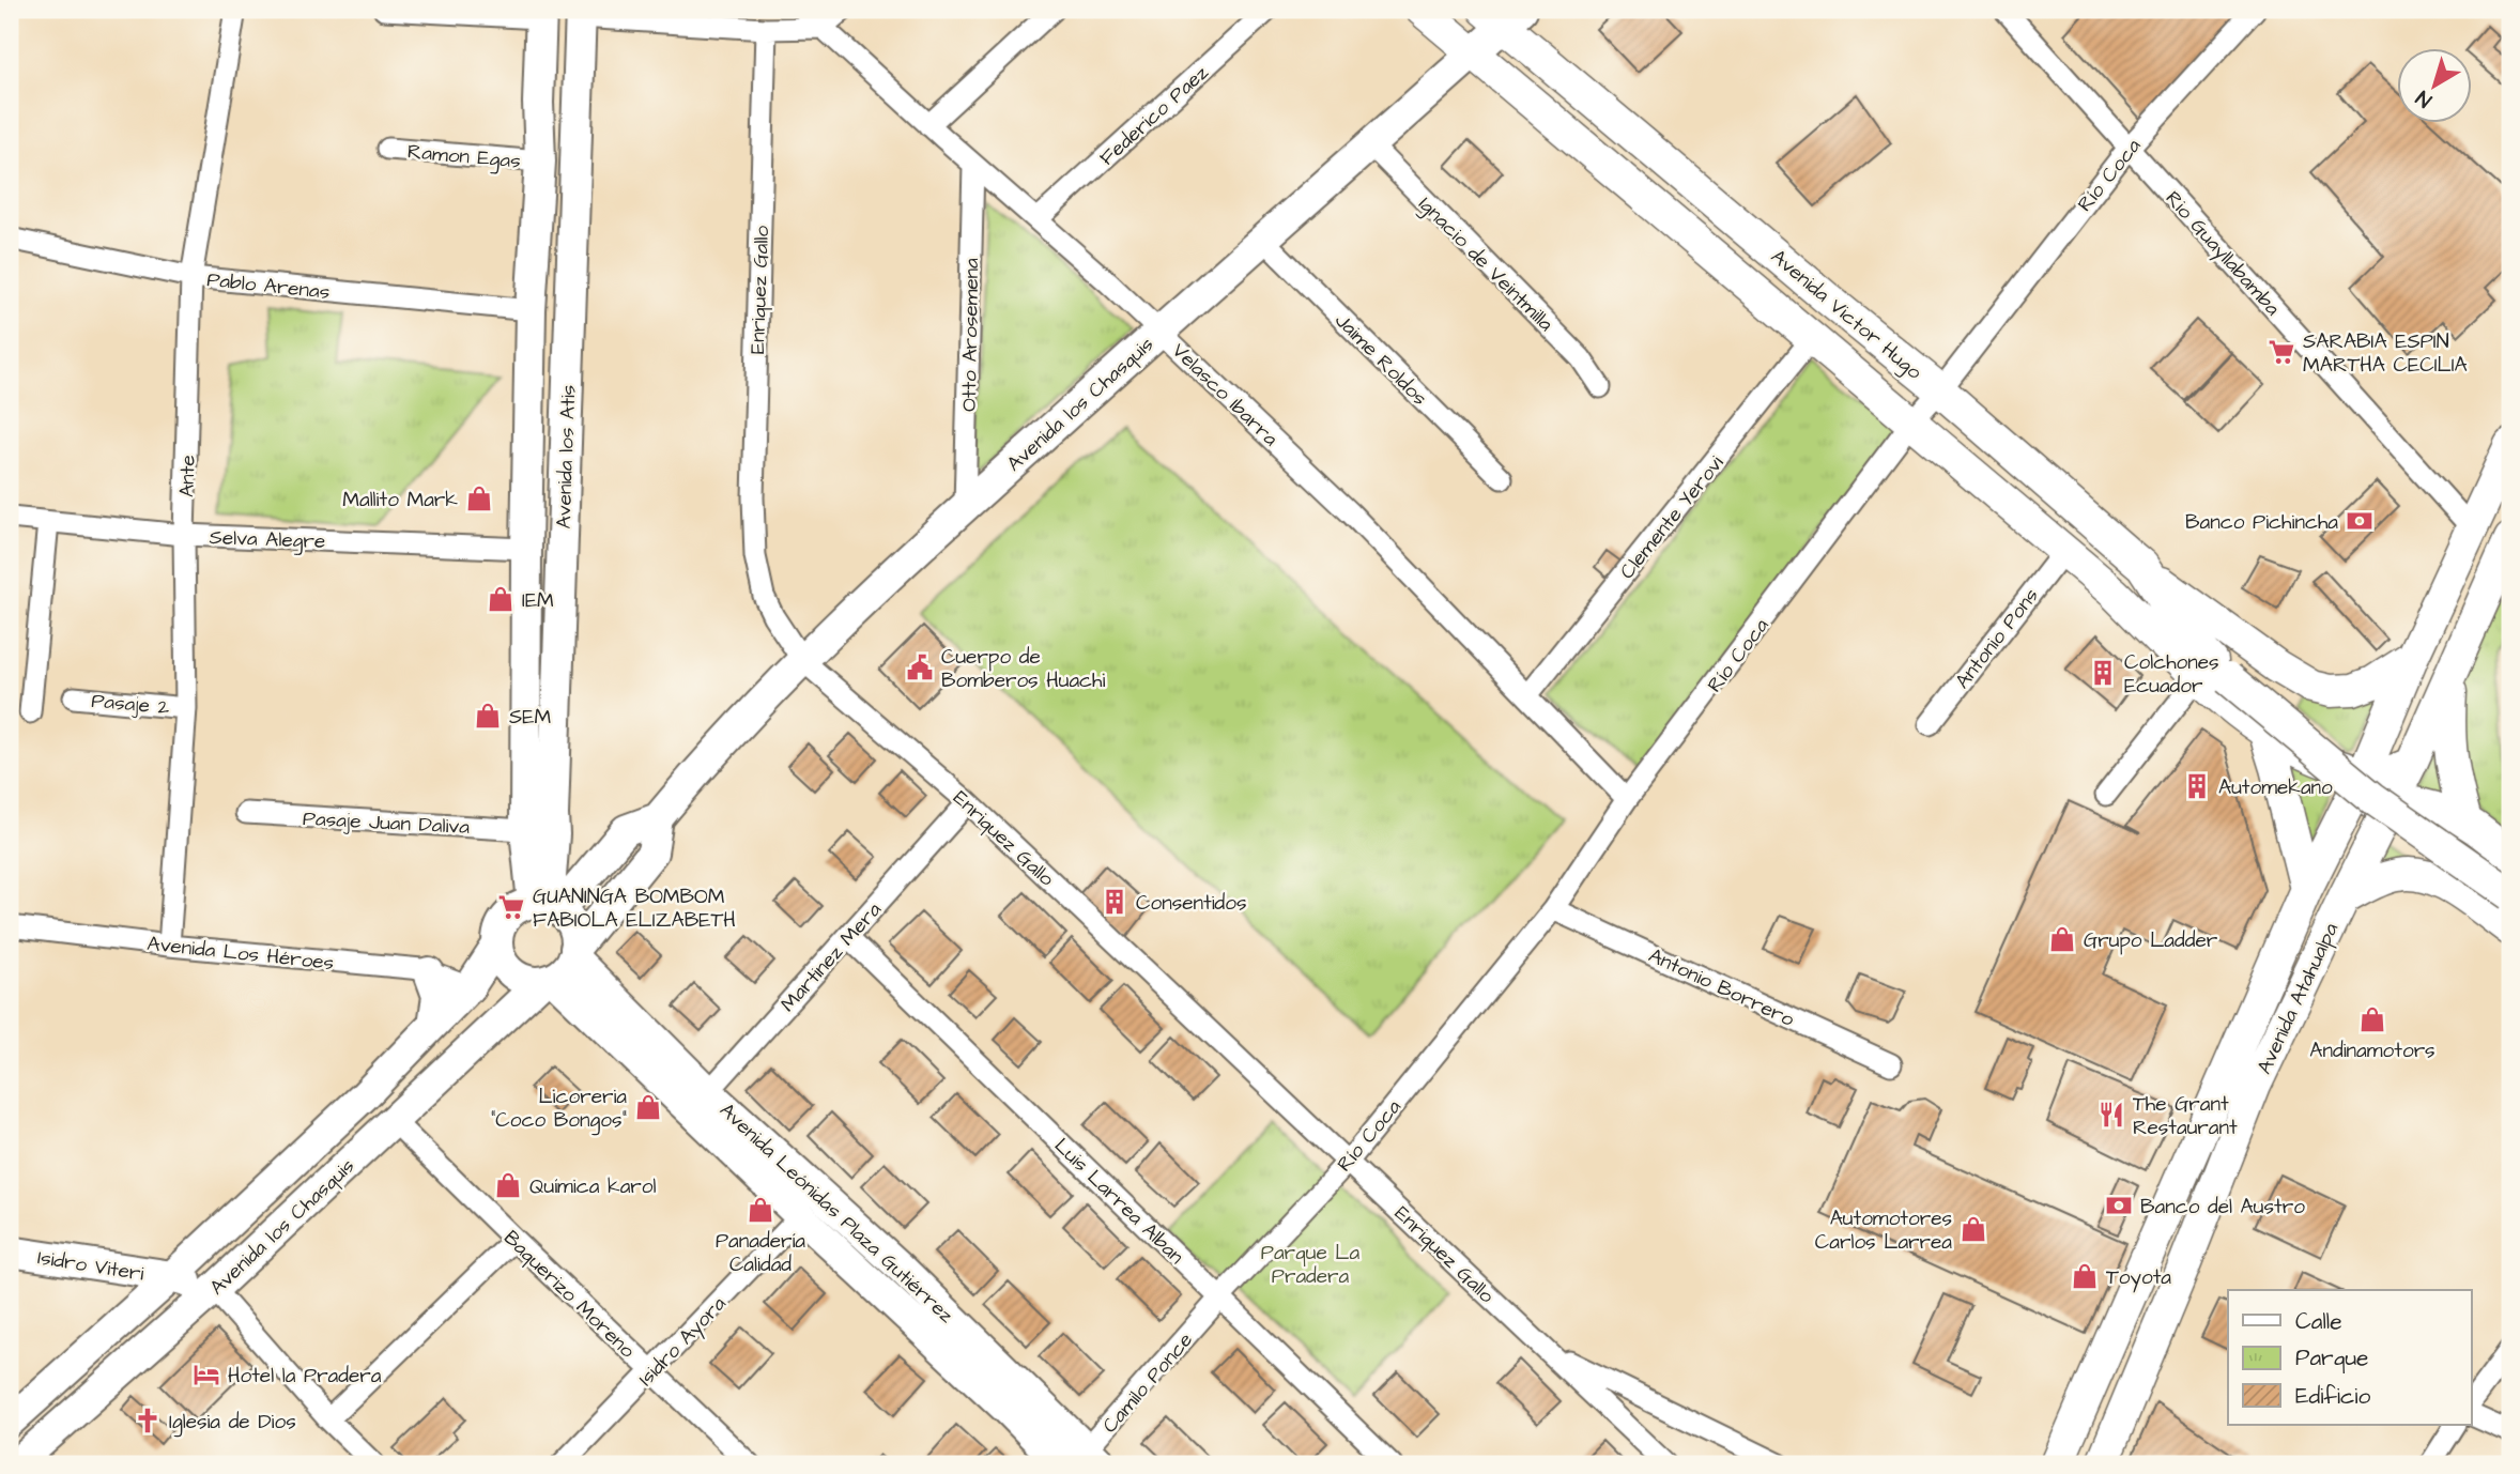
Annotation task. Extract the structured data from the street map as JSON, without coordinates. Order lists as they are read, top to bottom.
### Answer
{
  "streets": {
    "main road": [
      "Avenida Victor Hugo",
      "Avenida los Chasquis",
      "Avenida los Atis",
      "Avenida Atahualpa",
      "Avenida Leónidas Plaza Gutiérrez",
      "Isidro Viteri"
    ],
    "street": [
      "Federico Paez",
      "Ramon Egas",
      "Río Coca",
      "Rio Guayllabamba",
      "Ignacio de Veintmilla",
      "Pablo Arenas",
      "Enriquez Gallo",
      "Otto Arosemena",
      "Jaime Roldos",
      "Velasco Ibarra",
      "Ante",
      "Clemente Yerovi",
      "Selva Alegre",
      "Antonio Pons",
      "Pasaje 2",
      "Pasaje Juan Daliva",
      "Avenida Los Héroes",
      "Martinez Mera",
      "Antonio Borrero",
      "Luis Larrea Alban",
      "Baquerizo Moreno",
      "Isidro Ayora",
      "Camilo Ponce"
    ]
  },
  "crossings": [
    ["Federico Paez", "Velasco Ibarra"],
    ["Ramon Egas", "Avenida los Atis"],
    ["Río Coca", "Rio Guayllabamba"],
    ["Río Coca", "Enriquez Gallo"],
    ["Río Coca", "Avenida Victor Hugo"],
    ["Río Coca", "Velasco Ibarra"],
    ["Río Coca", "Antonio Borrero"],
    ["Río Coca", "Luis Larrea Alban"],
    ["Río Coca", "Camilo Ponce"],
    ["Rio Guayllabamba", "Avenida Atahualpa"],
    ["Ignacio de Veintmilla", "Avenida los Chasquis"],
    ["Pablo Arenas", "Avenida los Atis"],
    ["Pablo Arenas", "Ante"],
    ["Enriquez Gallo", "Avenida los Chasquis"],
    ["Enriquez Gallo", "Martinez Mera"],
    ["Avenida Victor Hugo", "Avenida los Chasquis"],
    ["Avenida Victor Hugo", "Clemente Yerovi"],
    ["Avenida Victor Hugo", "Antonio Pons"],
    ["Avenida Victor Hugo", "Avenida Atahualpa"],
    ["Otto Arosemena", "Velasco Ibarra"],
    ["Otto Arosemena", "Avenida los Chasquis"],
    ["Jaime Roldos", "Avenida los Chasquis"],
    ["Velasco Ibarra", "Avenida los Chasquis"],
    ["Velasco Ibarra", "Clemente Yerovi"],
    ["Avenida los Chasquis", "Avenida los Atis"],
    ["Avenida los Chasquis", "Avenida Los Héroes"],
    ["Avenida los Chasquis", "Avenida Leónidas Plaza Gutiérrez"],
    ["Avenida los Chasquis", "Isidro Viteri"],
    ["Avenida los Chasquis", "Baquerizo Moreno"],
    ["Avenida los Atis", "Selva Alegre"],
    ["Avenida los Atis", "Pasaje Juan Daliva"],
    ["Avenida los Atis", "Avenida Leónidas Plaza Gutiérrez"],
    ["Ante", "Selva Alegre"],
    ["Ante", "Pasaje 2"],
    ["Ante", "Avenida Los Héroes"],
    ["Martinez Mera", "Luis Larrea Alban"],
    ["Martinez Mera", "Avenida Leónidas Plaza Gutiérrez"],
    ["Luis Larrea Alban", "Camilo Ponce"],
    ["Avenida Leónidas Plaza Gutiérrez", "Isidro Ayora"],
    ["Avenida Leónidas Plaza Gutiérrez", "Camilo Ponce"],
    ["Baquerizo Moreno", "Isidro Ayora"]
  ],
  "parks": ["Parque La Pradera"],
  "places": {
    "supermarket": ["SARABIA ESPIN MARTHA CECILIA", "GUANINGA BOMBOM FABIOLA ELIZABETH"],
    "shop": [
      "Mallito Mark",
      "IEM",
      "SEM",
      "Grupo Ladder",
      "Andinamotors",
      "Licoreria \"Coco Bongos\"",
      "Química karol",
      "Panadería Calidad",
      "Automotores Carlos Larrea",
      "Toyota"
    ],
    "bank": ["Banco Pichincha", "Banco del Austro"],
    "public building": ["Cuerpo de Bomberos Huachi"],
    "building": ["Colchones Ecuador", "Automekano", "Consentidos"],
    "restaurant": ["The Grant Restaurant"],
    "hotel": ["Hotel la Pradera"],
    "church": ["Iglesia de Dios"]
  },
  "legend": ["Calle", "Parque", "Edificio"],
  "north": "bottom left"
}
